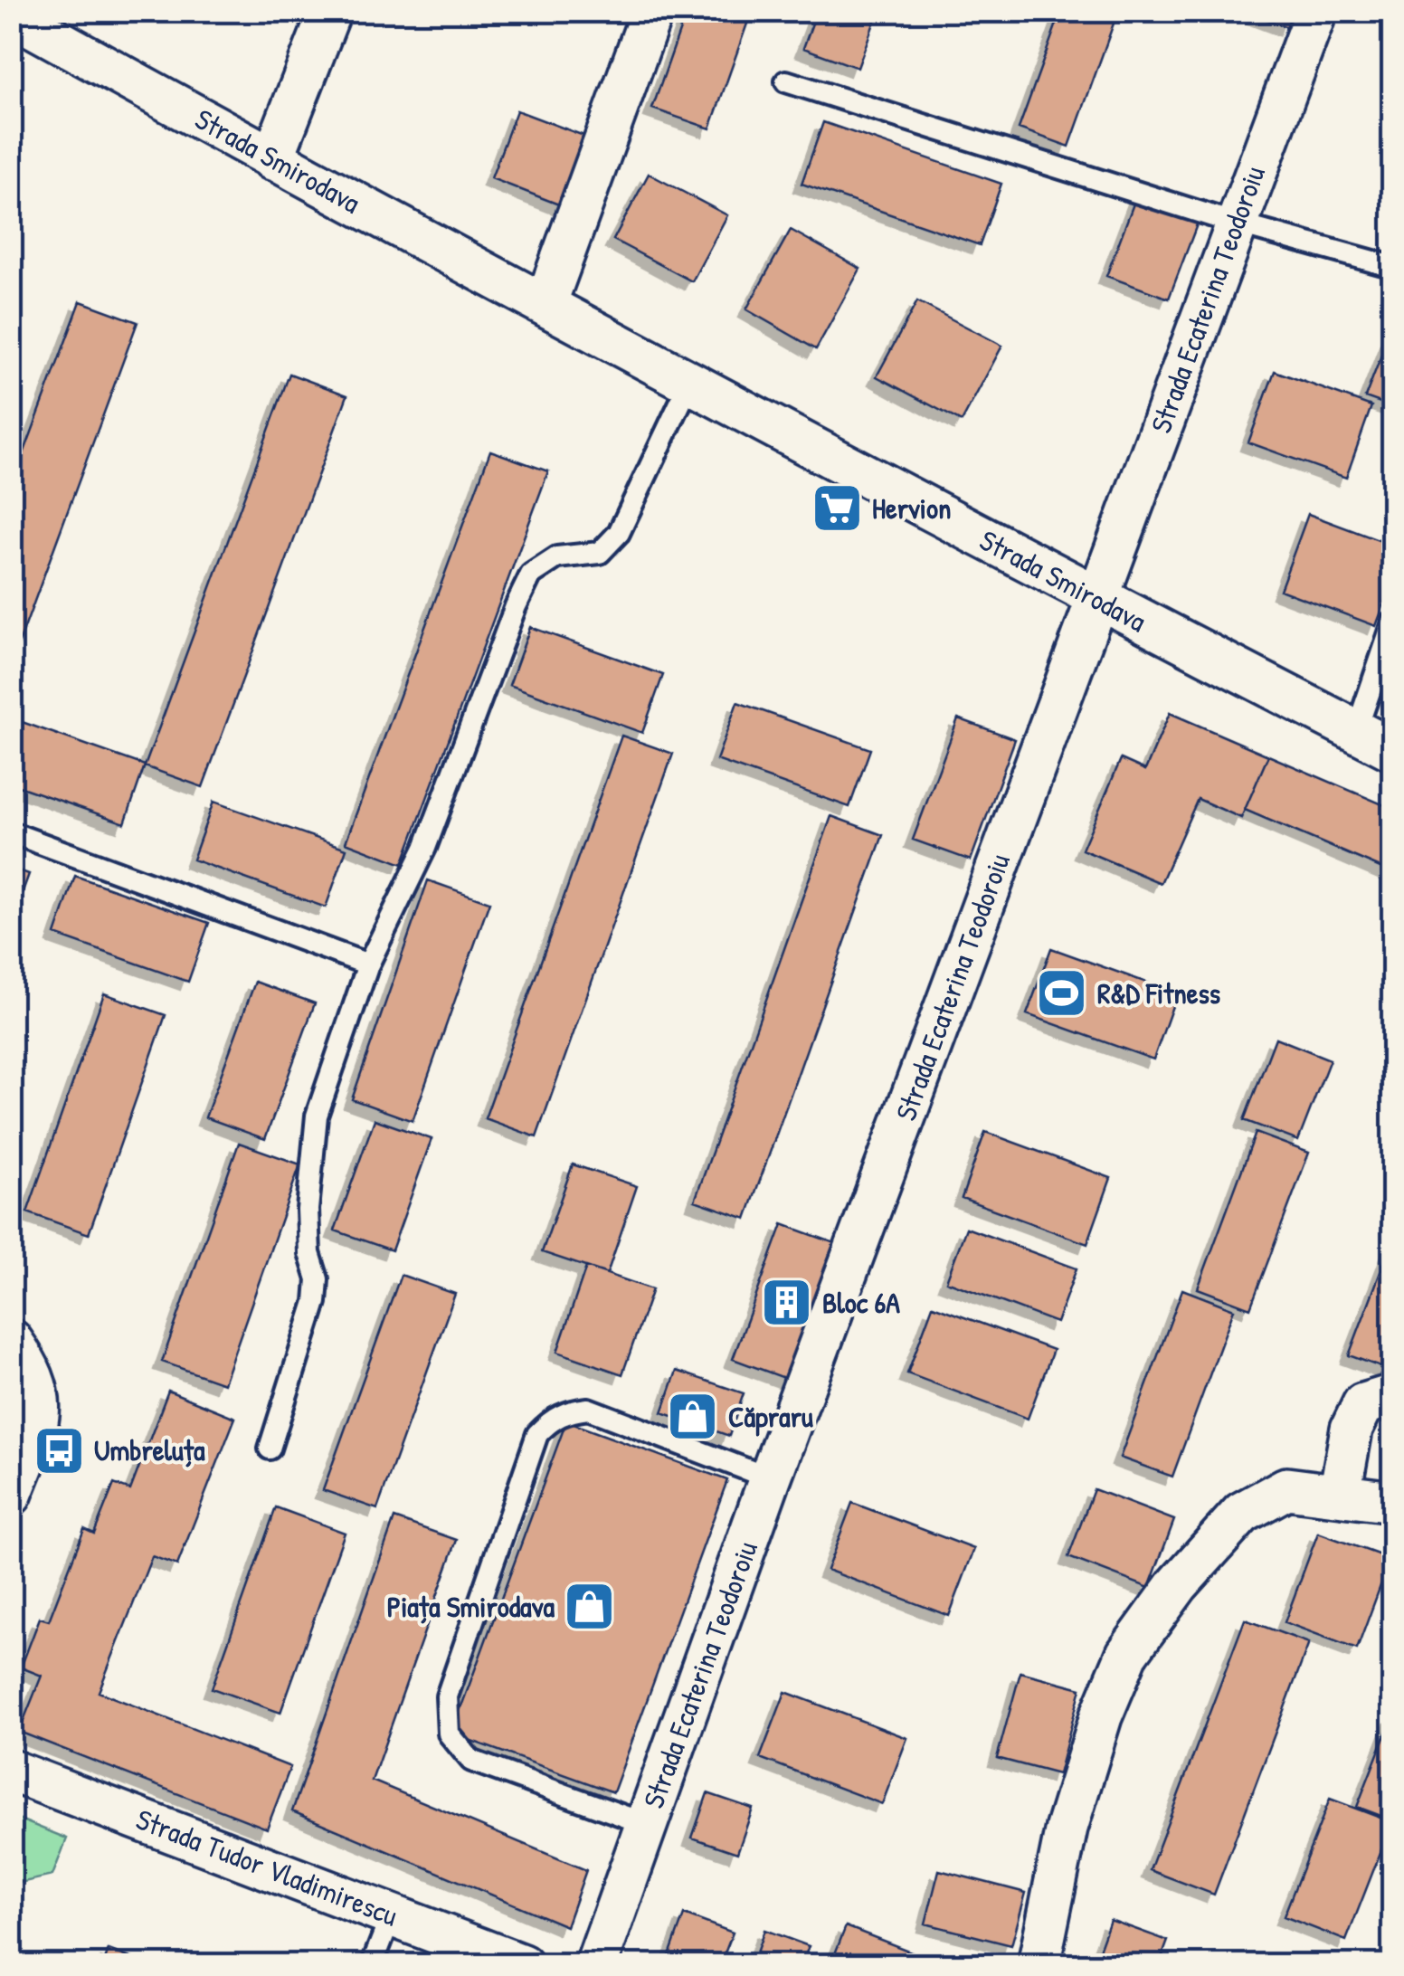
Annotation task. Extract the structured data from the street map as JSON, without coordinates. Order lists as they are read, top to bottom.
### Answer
{
  "streets": {
    "street": ["Strada Smirodava", "Strada Ecaterina Teodoroiu", "Strada Tudor Vladimirescu"]
  },
  "crossings": [
    ["Strada Smirodava", "Strada Ecaterina Teodoroiu"]
  ],
  "places": {
    "supermarket": ["Hervion"],
    "sports": ["R&D Fitness"],
    "building": ["Bloc 6A"],
    "shop": ["Căpraru", "Piața Smirodava"],
    "bus stop": ["Umbreluța"]
  }
}
